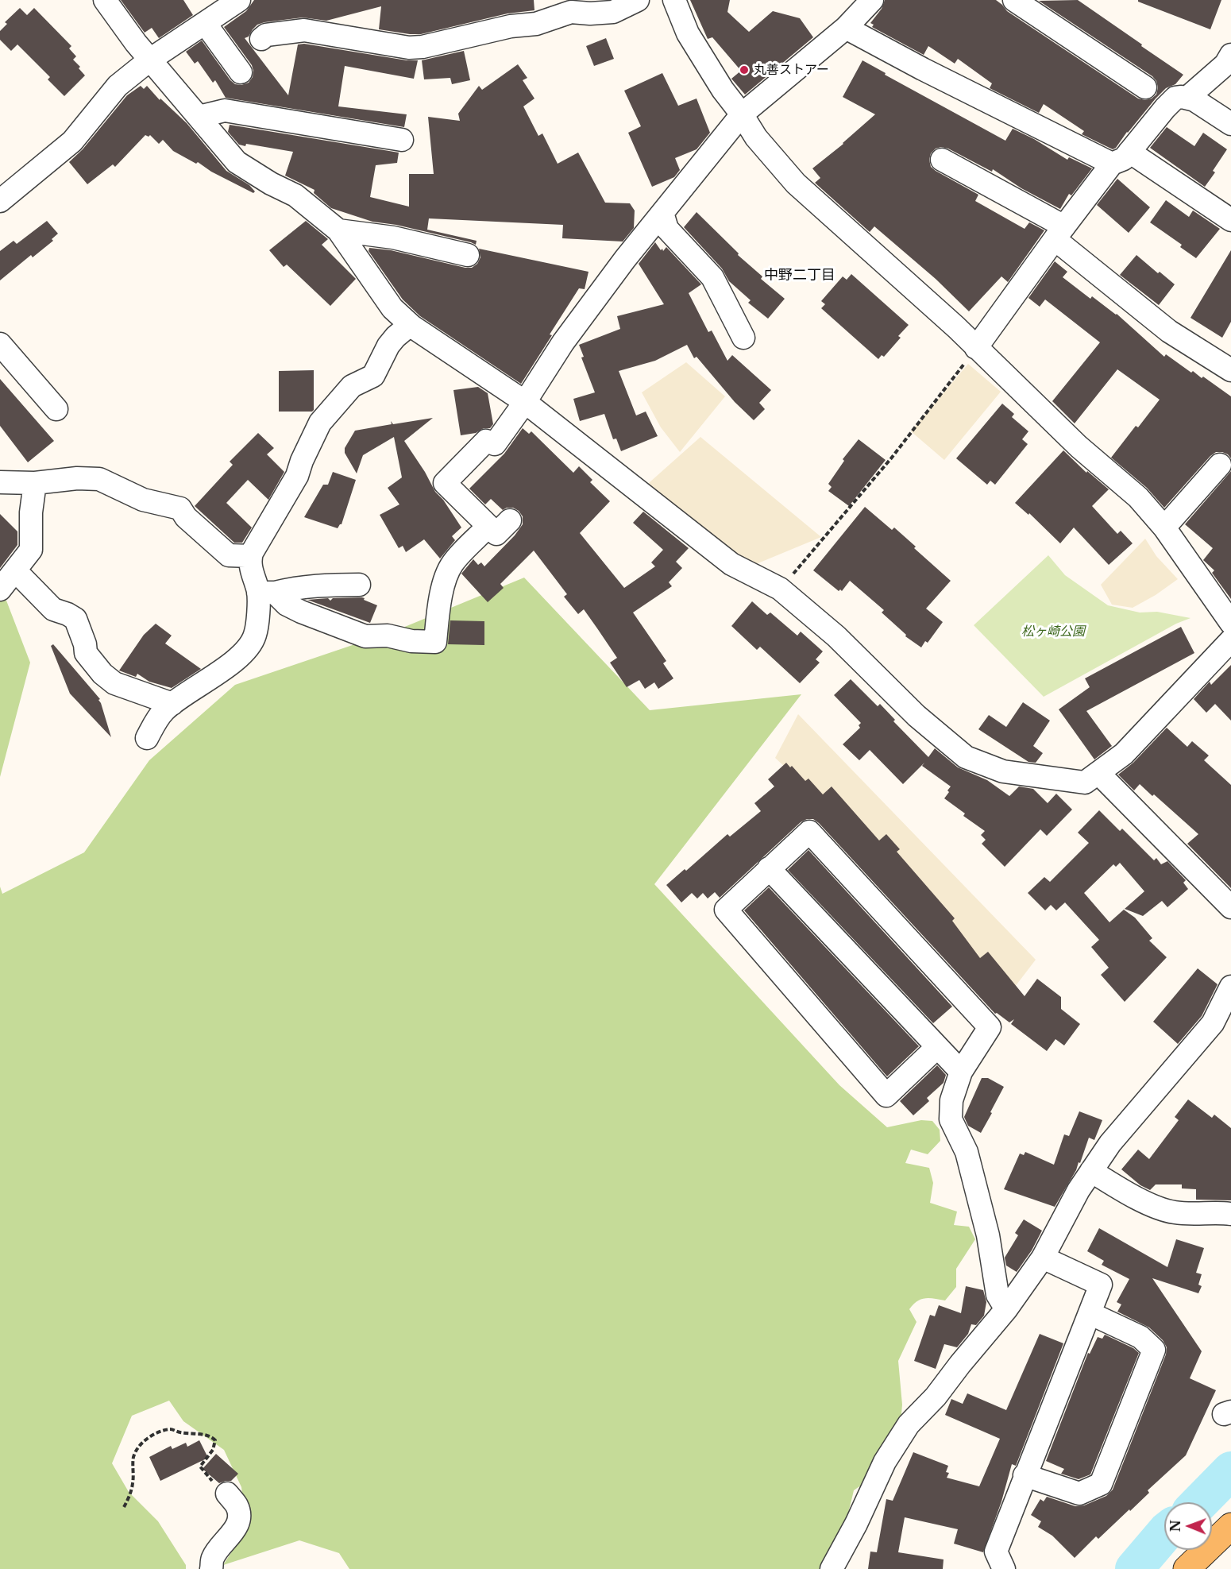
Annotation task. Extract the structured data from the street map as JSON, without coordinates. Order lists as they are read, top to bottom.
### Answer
{
  "districts": ["中野二丁目"],
  "parks": ["松ヶ崎公園"],
  "places": ["丸善ストアー"],
  "north": "left"
}
